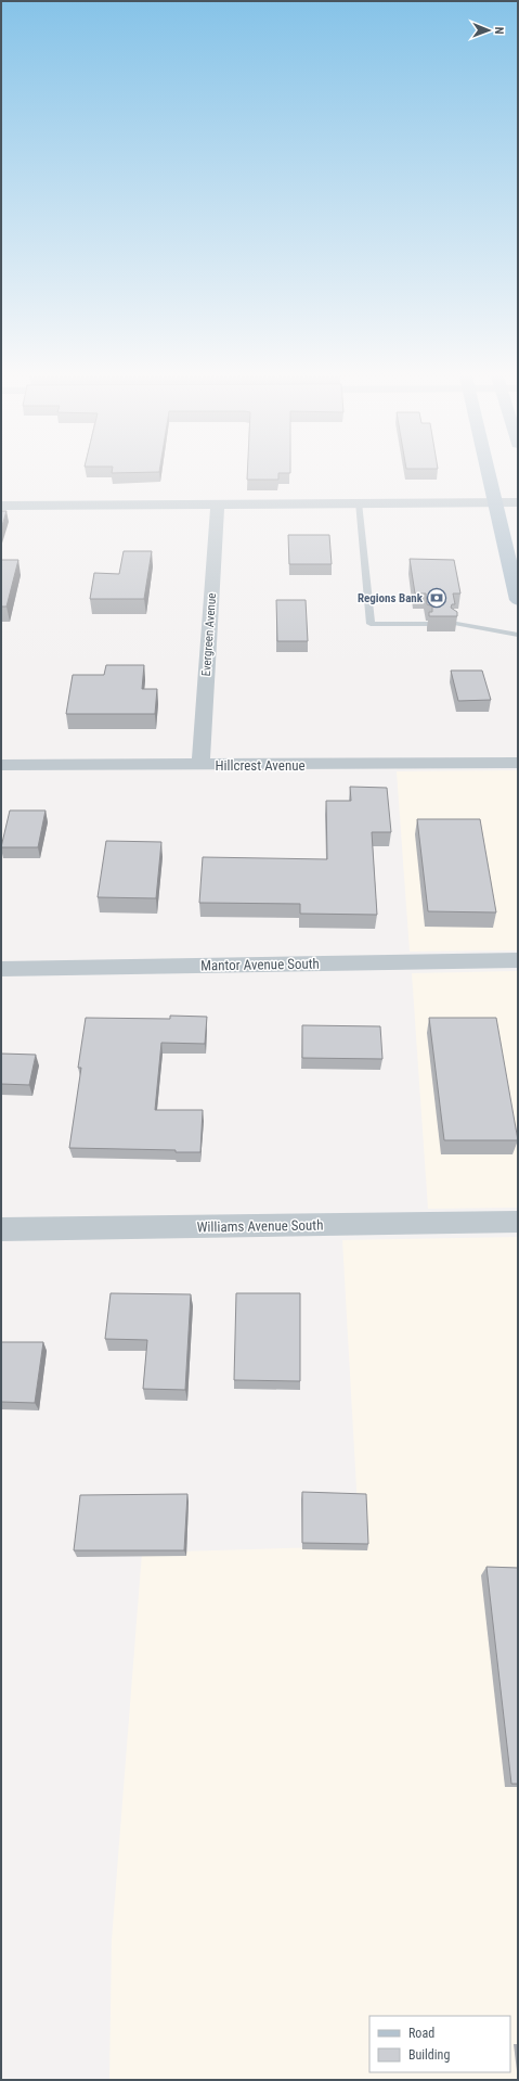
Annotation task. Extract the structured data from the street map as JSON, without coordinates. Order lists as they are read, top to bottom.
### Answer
{
  "streets": {
    "street": [
      "Evergreen Avenue",
      "Hillcrest Avenue",
      "Mantor Avenue South",
      "Williams Avenue South"
    ]
  },
  "crossings": [
    ["Evergreen Avenue", "Hillcrest Avenue"]
  ],
  "places": {
    "bank": ["Regions Bank"]
  },
  "legend": ["Road", "Building"],
  "north": "right"
}
